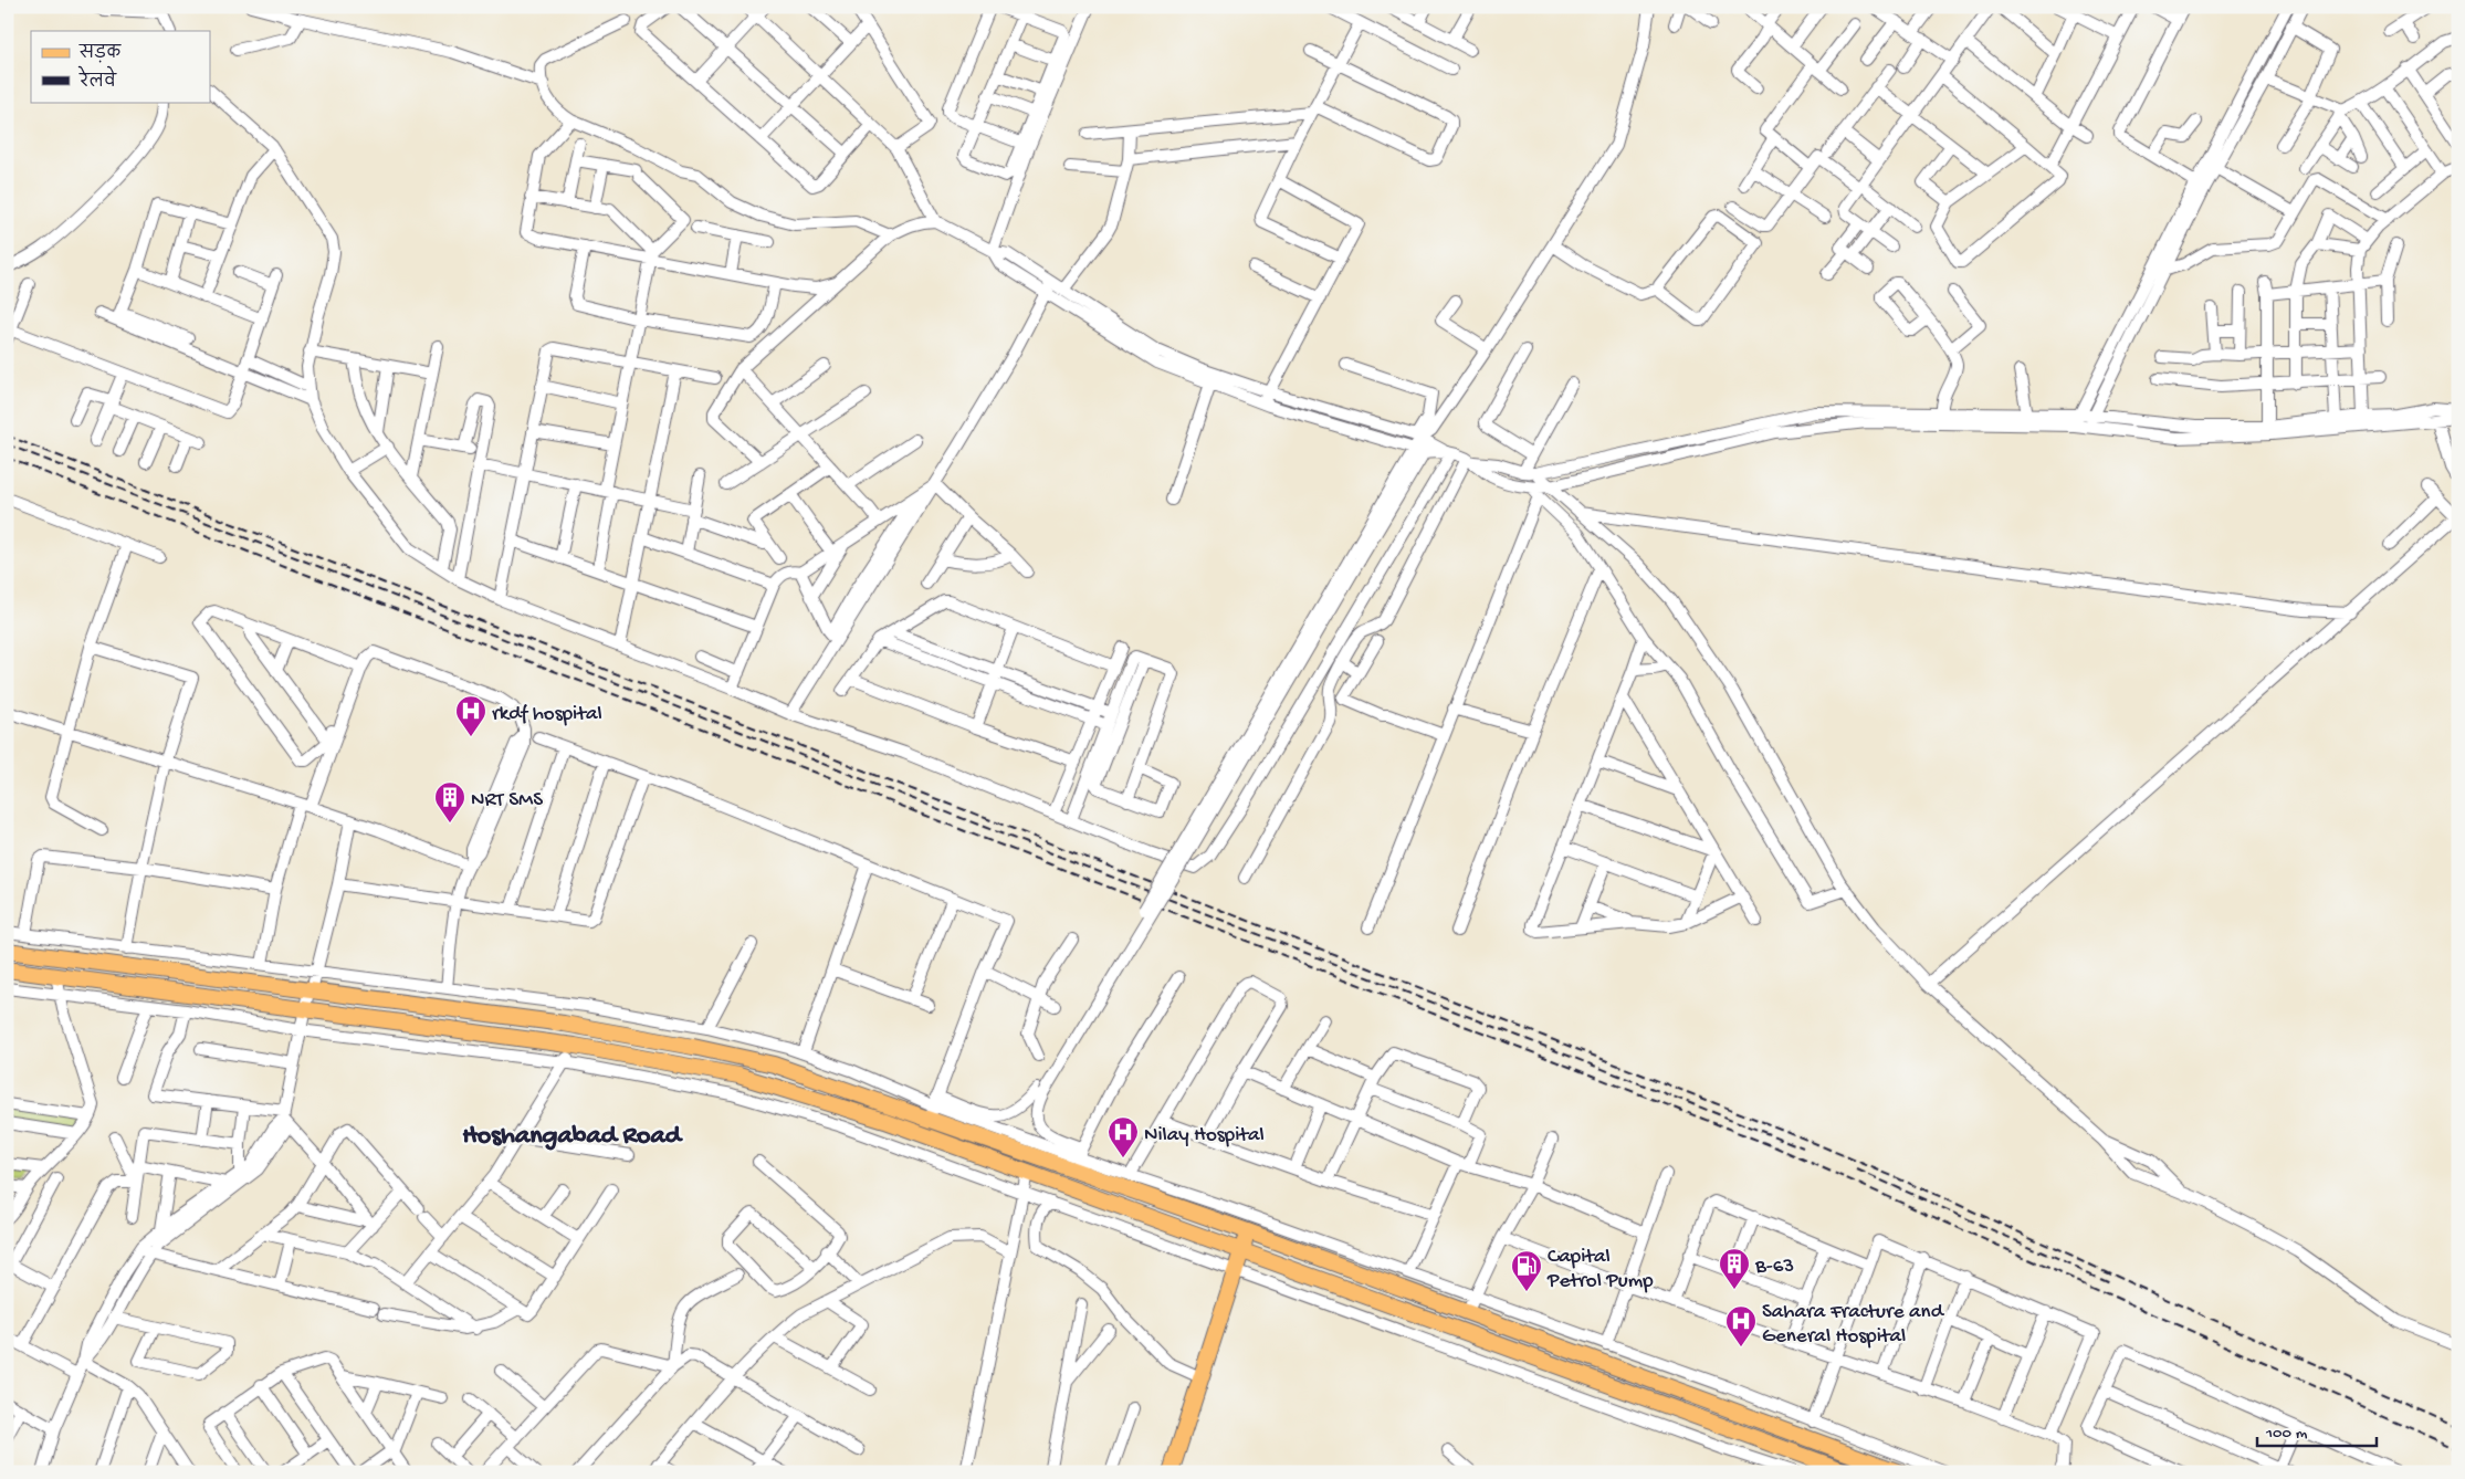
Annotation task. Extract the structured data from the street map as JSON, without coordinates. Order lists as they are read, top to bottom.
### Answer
{
  "districts": ["Hoshangabad Road"],
  "places": {
    "hospital": ["rkdf hospital", "Nilay Hospital", "Sahara Fracture and General Hospital"],
    "building": ["NRT SMS", "B-63"],
    "fuel station": ["Capital Petrol Pump"]
  },
  "legend": ["सड़क", "रेलवे"],
  "scale_bar": "100 m"
}
